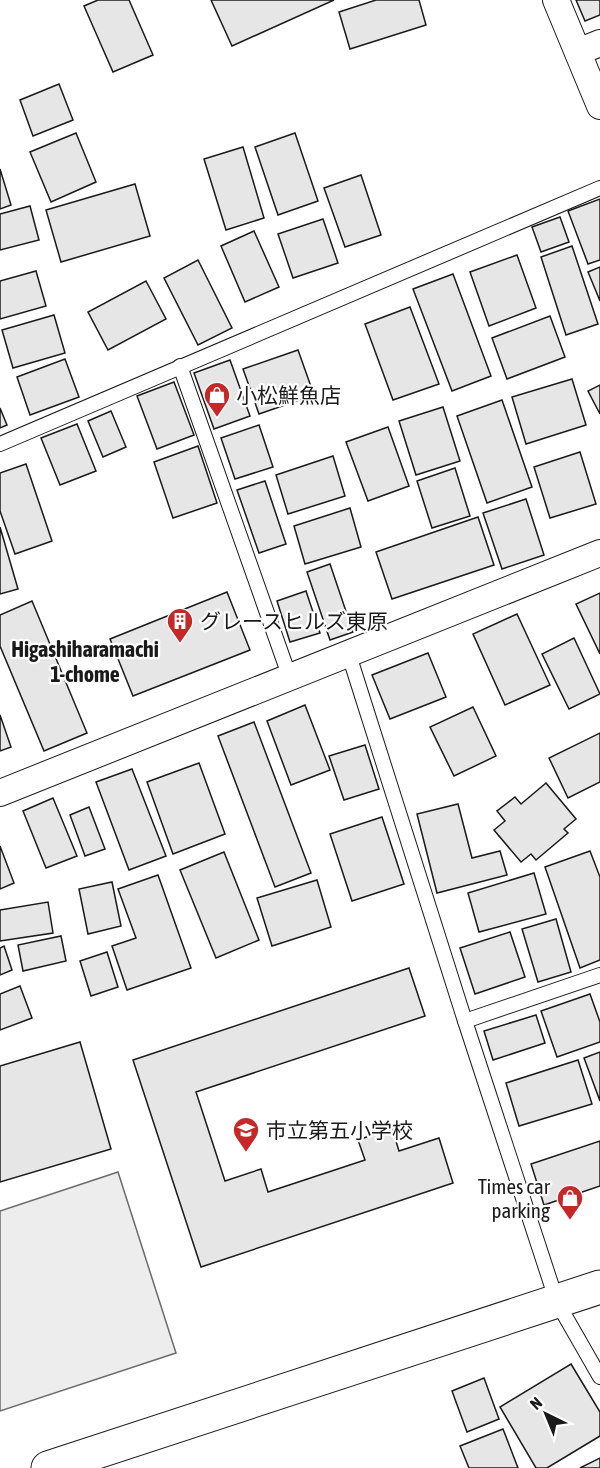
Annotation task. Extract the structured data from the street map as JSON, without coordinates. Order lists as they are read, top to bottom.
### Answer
{
  "districts": ["Higashiharamachi 1-chome"],
  "places": {
    "shop": ["小松鮮魚店", "Times car parking"],
    "building": ["グレースヒルズ東原"],
    "school or university": ["市立第五小学校"]
  },
  "north": "top left"
}
